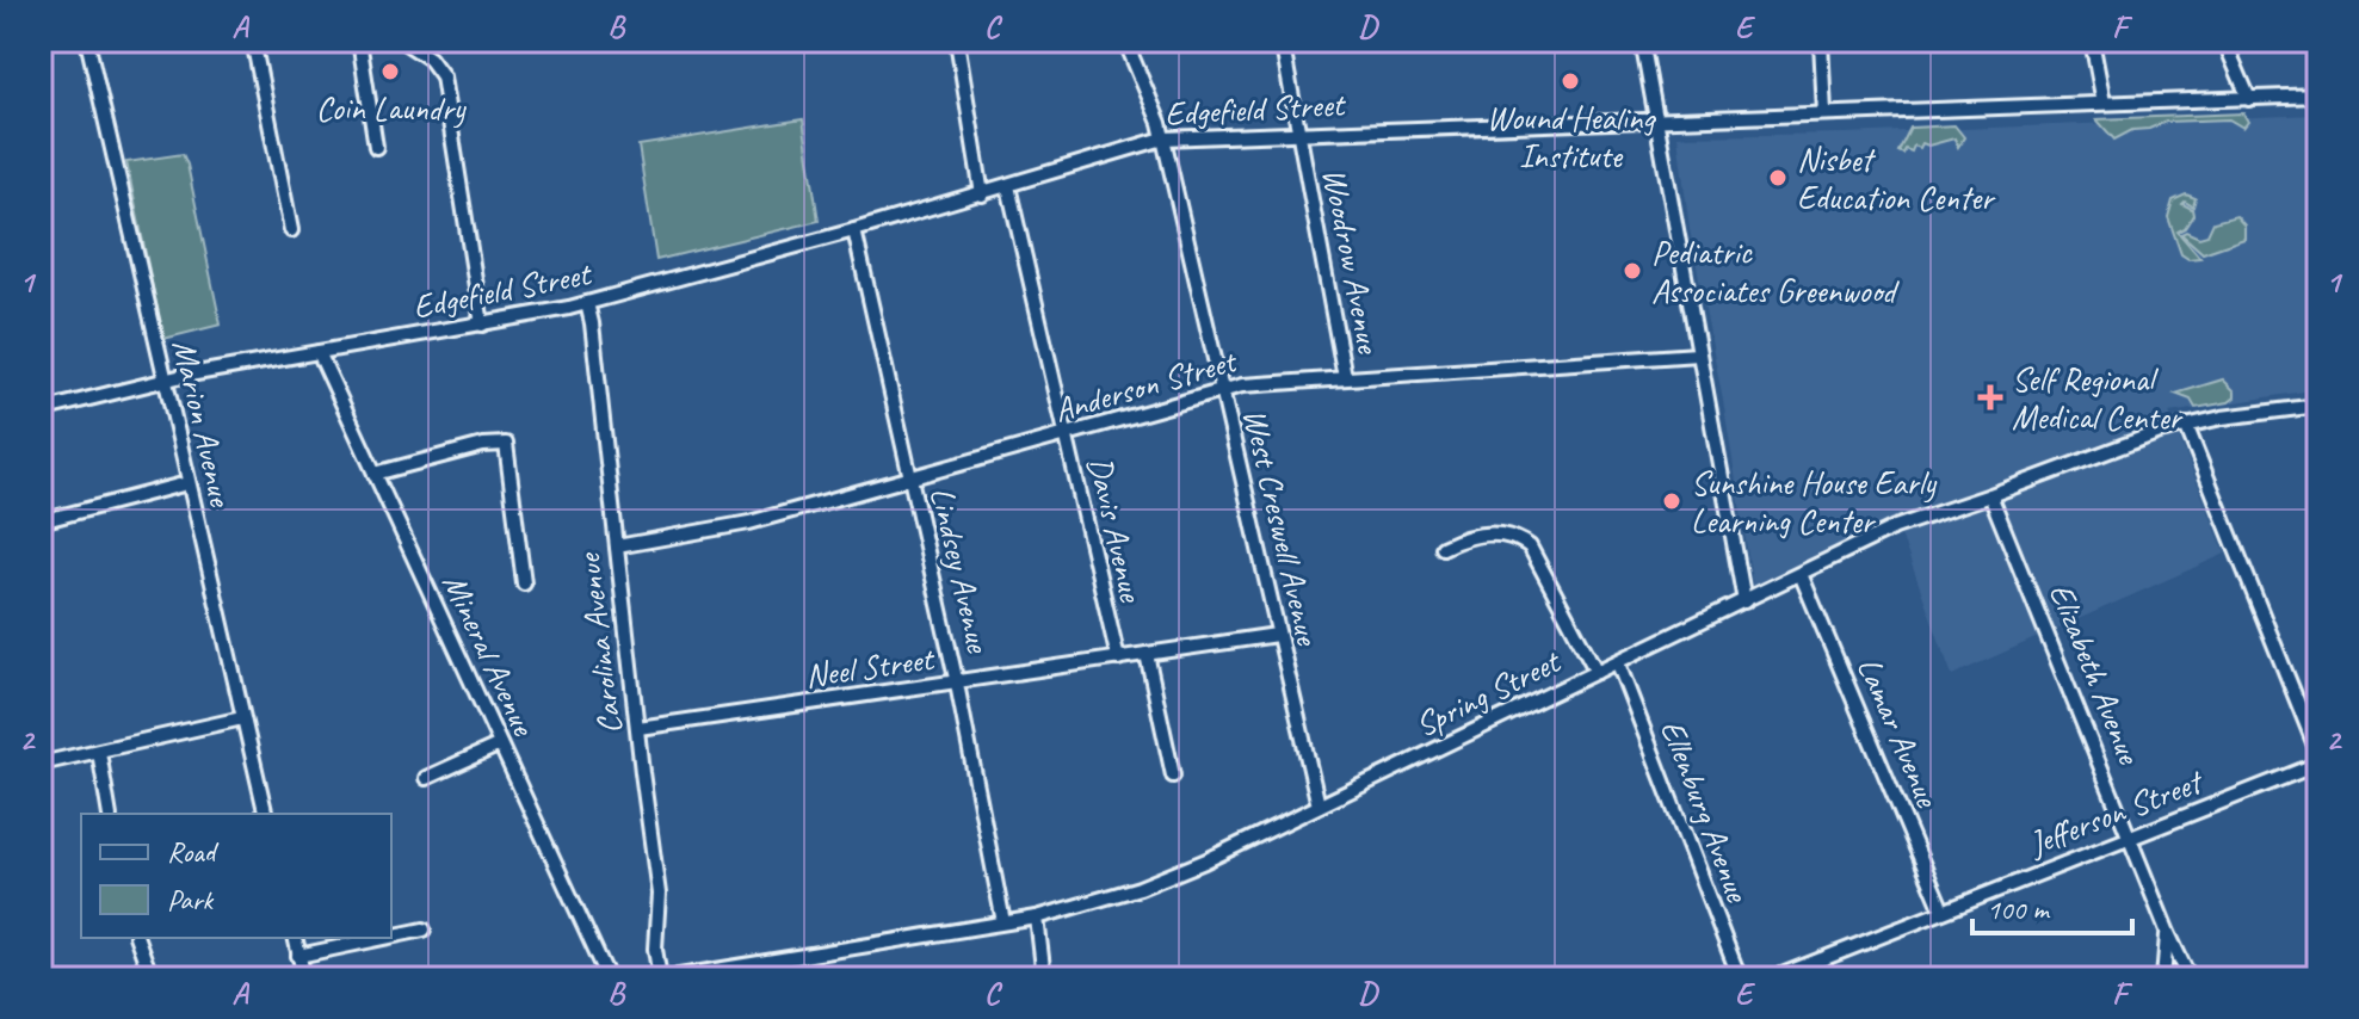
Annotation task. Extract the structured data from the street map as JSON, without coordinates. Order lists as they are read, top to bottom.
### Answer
{
  "streets": {
    "street": [
      "Edgefield Street",
      "Woodrow Avenue",
      "Anderson Street",
      "Marion Avenue",
      "West Creswell Avenue",
      "Davis Avenue",
      "Lindsey Avenue",
      "Carolina Avenue",
      "Mineral Avenue",
      "Neel Street",
      "Elizabeth Avenue",
      "Spring Street",
      "Lamar Avenue",
      "Ellenburg Avenue",
      "Jefferson Street"
    ]
  },
  "crossings": [
    ["Edgefield Street", "Woodrow Avenue"],
    ["Edgefield Street", "Marion Avenue"],
    ["Edgefield Street", "West Creswell Avenue"],
    ["Edgefield Street", "Davis Avenue"],
    ["Edgefield Street", "Lindsey Avenue"],
    ["Edgefield Street", "Carolina Avenue"],
    ["Edgefield Street", "Mineral Avenue"],
    ["Woodrow Avenue", "Anderson Street"],
    ["Anderson Street", "West Creswell Avenue"],
    ["Anderson Street", "Davis Avenue"],
    ["Anderson Street", "Lindsey Avenue"],
    ["Anderson Street", "Carolina Avenue"],
    ["West Creswell Avenue", "Neel Street"],
    ["West Creswell Avenue", "Spring Street"],
    ["Davis Avenue", "Neel Street"],
    ["Lindsey Avenue", "Neel Street"],
    ["Lindsey Avenue", "Spring Street"],
    ["Carolina Avenue", "Neel Street"],
    ["Carolina Avenue", "Spring Street"],
    ["Elizabeth Avenue", "Spring Street"],
    ["Elizabeth Avenue", "Jefferson Street"],
    ["Spring Street", "Lamar Avenue"],
    ["Spring Street", "Ellenburg Avenue"],
    ["Lamar Avenue", "Jefferson Street"]
  ],
  "places": {
    "other": [
      "Coin Laundry",
      "Wound Healing Institute",
      "Nisbet Education Center",
      "Pediatric Associates Greenwood",
      "Sunshine House Early Learning Center"
    ],
    "health": ["Self Regional Medical Center"]
  },
  "legend": ["Road", "Park"],
  "scale_bar": "100 m",
  "grid": {
    "columns": [
      "A",
      "B",
      "C",
      "D",
      "E",
      "F"
    ],
    "rows": ["1", "2"]
  }
}
